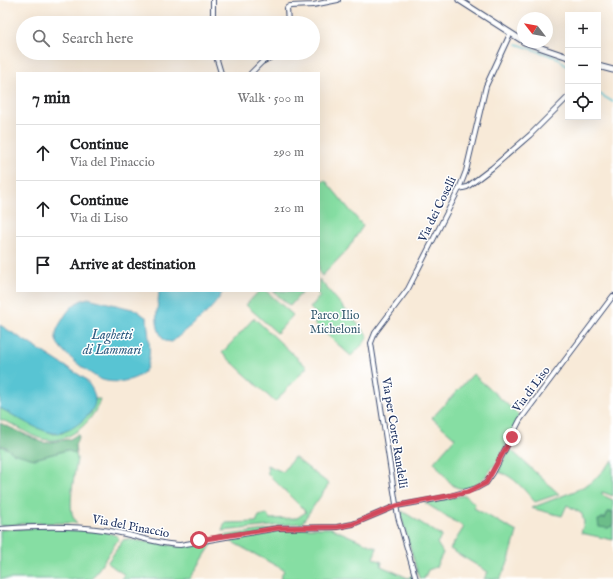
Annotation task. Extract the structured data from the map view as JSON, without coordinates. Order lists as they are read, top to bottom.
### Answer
{
  "streets": {
    "street": [
      "Via dei Coselli",
      "Via di Liso",
      "Via per Corte Randelli",
      "Via del Pinaccio"
    ]
  },
  "crossings": [
    ["Via dei Coselli", "Via per Corte Randelli"],
    ["Via di Liso", "Via per Corte Randelli"],
    ["Via di Liso", "Via del Pinaccio"],
    ["Via per Corte Randelli", "Via del Pinaccio"]
  ],
  "water": ["Laghetti di Lammari"],
  "parks": ["Parco Ilio Micheloni"],
  "north": "top left",
  "page": {
    "map_buttons": ["+", "−"],
    "search": "Search here",
    "heading": ["7 min", "Walk · 500 m"],
    "list": [
      ["Continue", "Via del Pinaccio", "290 m"],
      ["Continue", "Via di Liso", "210 m"],
      "Arrive at destination"
    ]
  }
}
